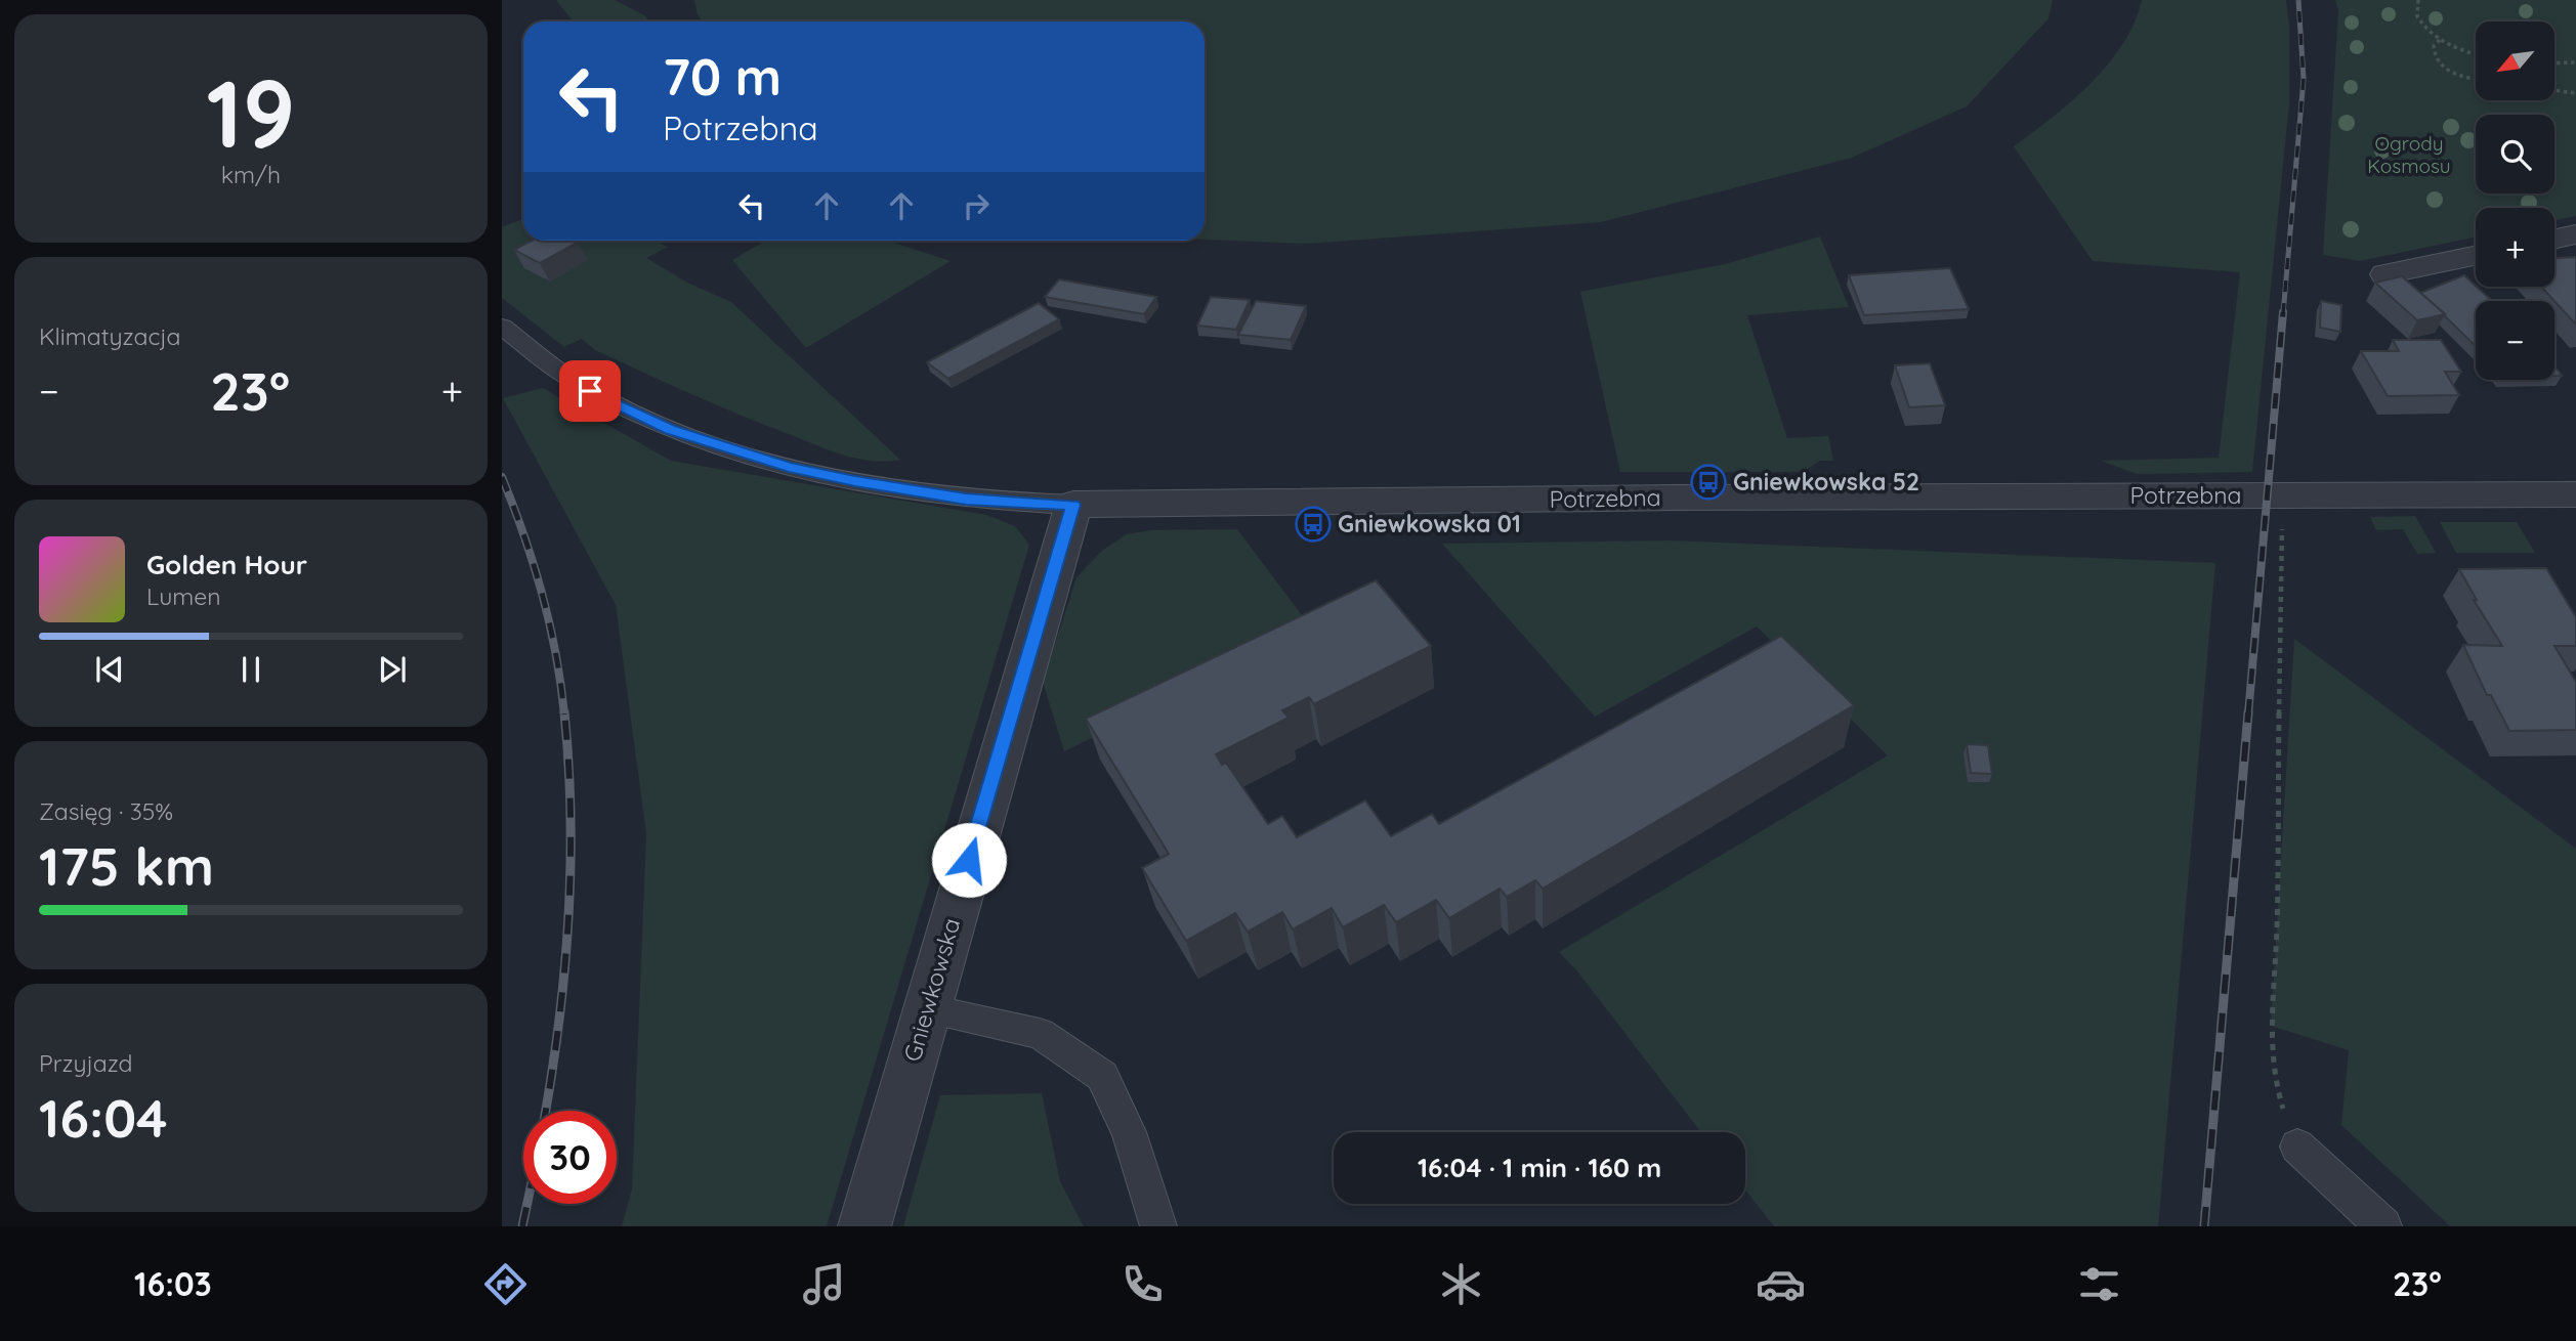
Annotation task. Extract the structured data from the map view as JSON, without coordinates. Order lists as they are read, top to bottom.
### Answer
{
  "streets": {
    "street": ["Potrzebna", "Gniewkowska"]
  },
  "crossings": [
    ["Potrzebna", "Gniewkowska"]
  ],
  "parks": ["Ogrody Kosmosu"],
  "places": {
    "bus stop": ["Gniewkowska 52", "Gniewkowska 01"]
  },
  "north": "bottom left",
  "page": {
    "tile": [
      ["19", "km/h"],
      "Klimatyzacja",
      ["Zasięg · 35%", "175 km"],
      ["Przyjazd", "16:04"]
    ],
    "map_buttons": ["+", "−"],
    "turn": ["70 m", "Potrzebna"],
    "heat": ["−", "23°", "+"],
    "song": ["Golden Hour", "Lumen"],
    "limit": "30",
    "trip": "16:04 · 1 min · 160 m",
    "tabs": ["16:03", "23°"]
  }
}
